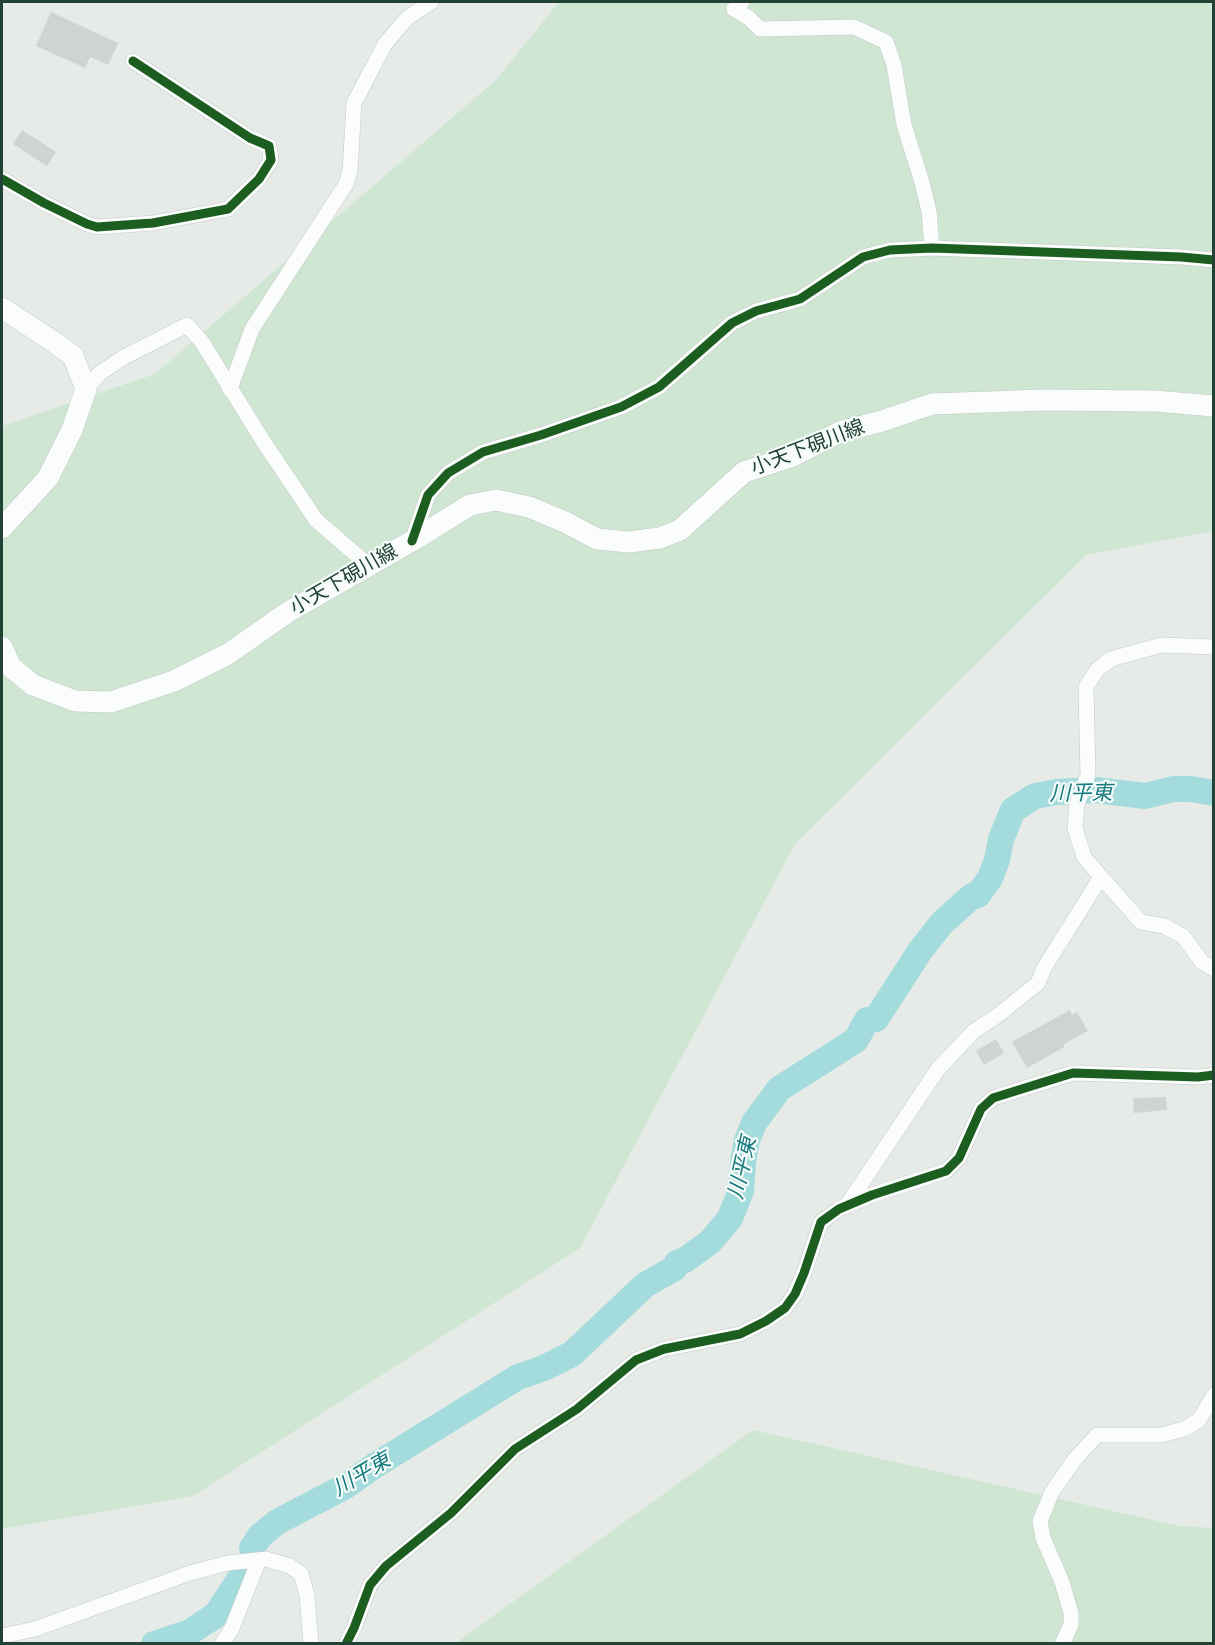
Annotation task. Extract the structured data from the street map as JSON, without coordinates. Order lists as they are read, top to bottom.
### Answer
{
  "streets": {
    "main road": ["小天下硯川線"]
  },
  "water": ["川平東"]
}
